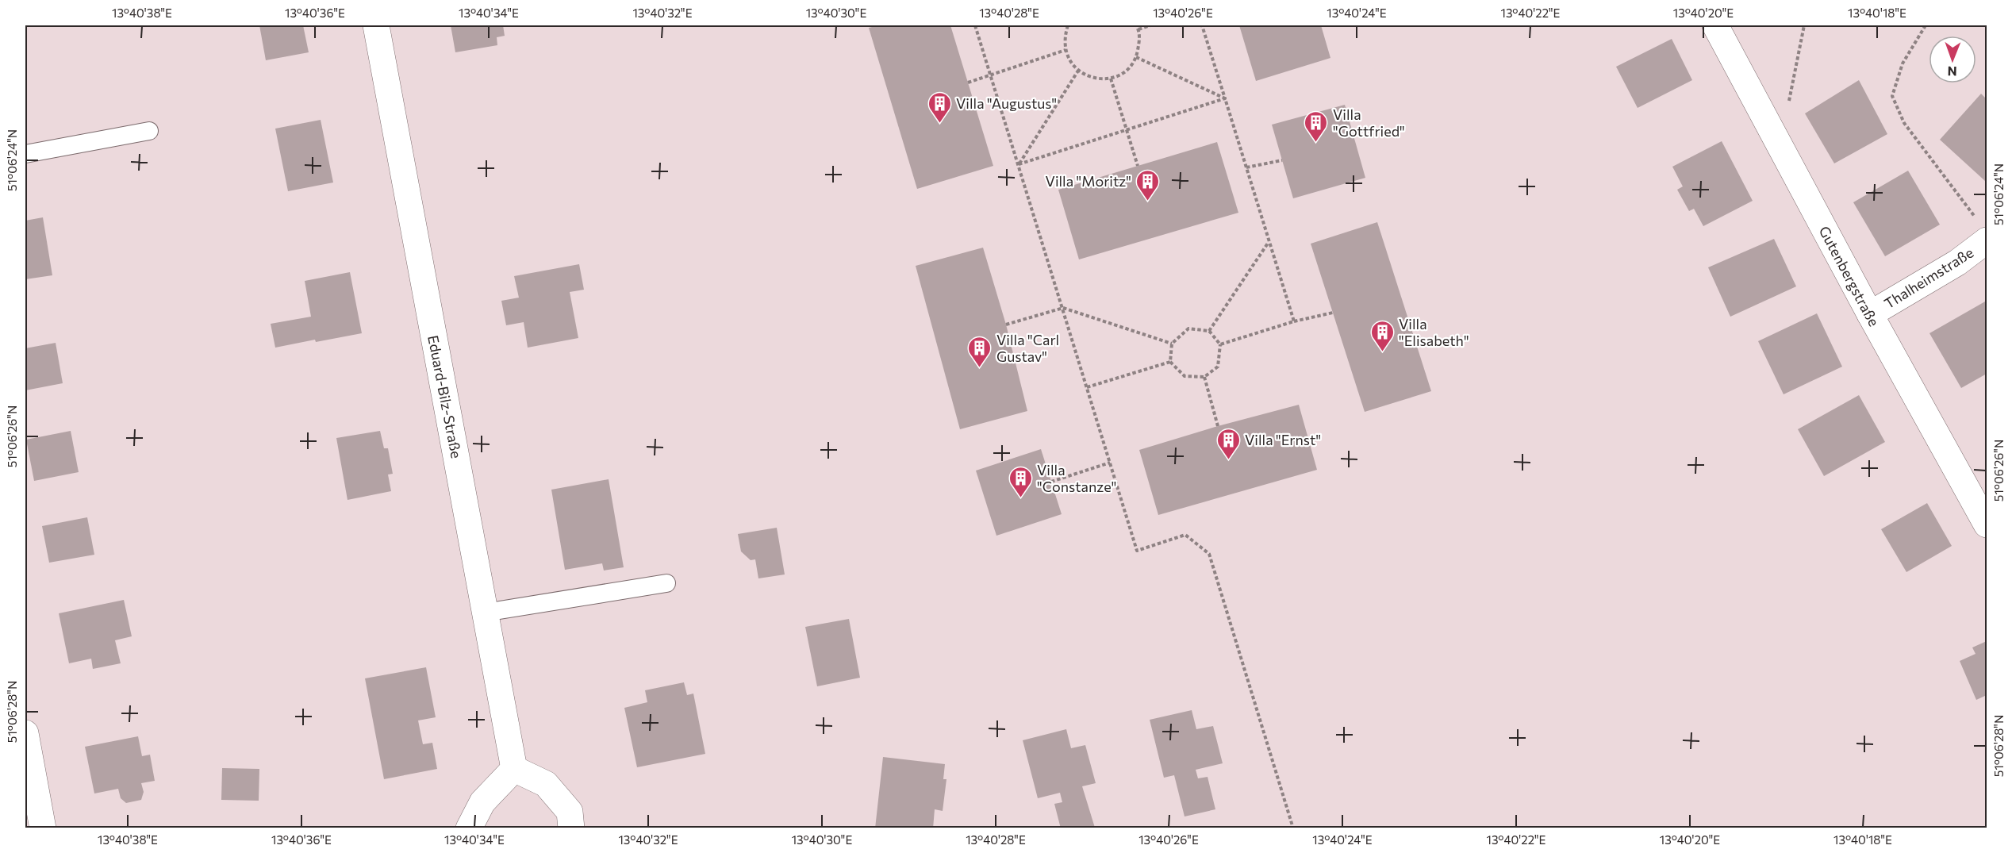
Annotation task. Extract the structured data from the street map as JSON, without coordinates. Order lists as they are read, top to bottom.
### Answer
{
  "streets": {
    "street": ["Gutenbergstraße", "Thalheimstraße", "Eduard-Bilz-Straße"]
  },
  "crossings": [
    ["Gutenbergstraße", "Thalheimstraße"]
  ],
  "places": {
    "building": [
      "Villa \"Augustus\"",
      "Villa \"Gottfried\"",
      "Villa \"Moritz\"",
      "Villa \"Elisabeth\"",
      "Villa \"Carl Gustav\"",
      "Villa \"Ernst\"",
      "Villa \"Constanze\""
    ]
  },
  "north": "bottom",
  "coordinates": [
    "13°40'38\"E",
    "13°40'36\"E",
    "13°40'34\"E",
    "13°40'32\"E",
    "13°40'30\"E",
    "13°40'28\"E",
    "13°40'26\"E",
    "13°40'24\"E",
    "13°40'22\"E",
    "13°40'20\"E",
    "13°40'18\"E",
    "51°06'24\"N",
    "51°06'26\"N",
    "51°06'28\"N"
  ]
}
